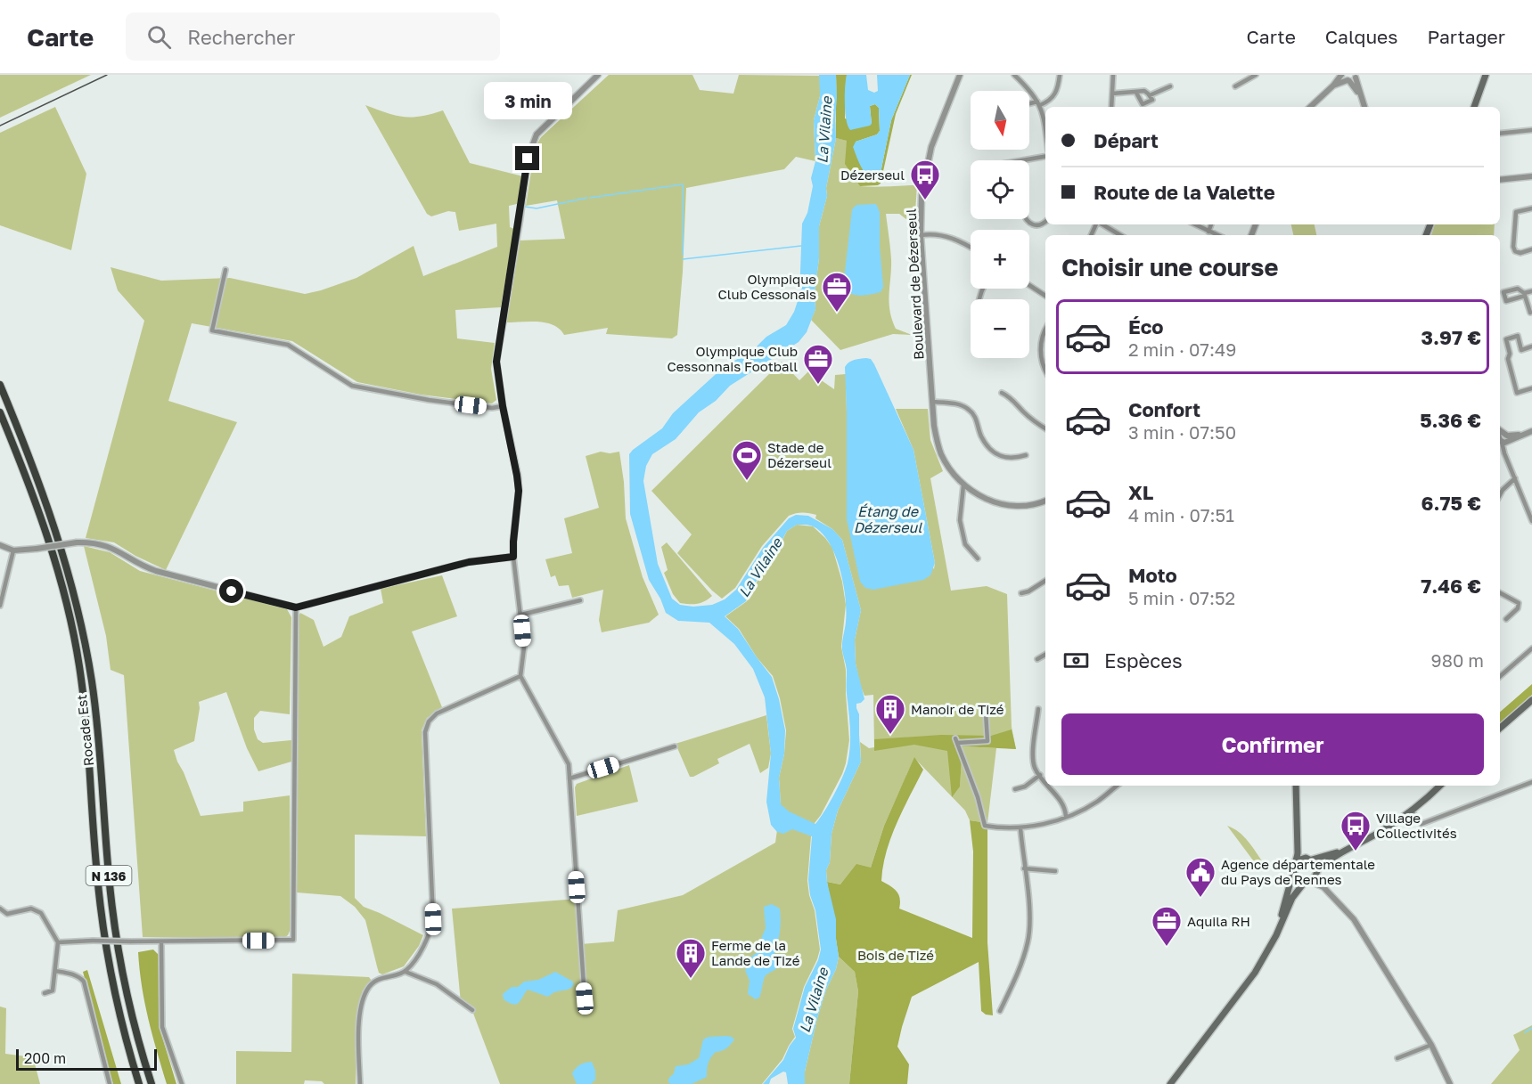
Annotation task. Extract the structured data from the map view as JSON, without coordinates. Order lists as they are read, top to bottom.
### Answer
{
  "streets": {
    "highway": ["Rocade Est", "N 136"],
    "street": ["Boulevard de Dézerseul"]
  },
  "water": ["La Vilaine", "Étang de Dézerseul"],
  "parks": ["Bois de Tizé"],
  "places": {
    "bus stop": ["Dézerseul", "Village Collectivités"],
    "office": ["Olympique Club Cessonais", "Olympique Club Cessonnais Football", "Aquila RH"],
    "sports": ["Stade de Dézerseul"],
    "building": ["Manoir de Tizé", "Ferme de la Lande de Tizé"],
    "public building": ["Agence départementale du Pays de Rennes"]
  },
  "scale_bar": "200 m",
  "north": "bottom",
  "page": {
    "header": "Carte",
    "search": "Rechercher",
    "nav": ["Carte", "Calques", "Partager"],
    "bubble": "3 min",
    "map_buttons": ["+", "−"],
    "banner": ["Départ", "Route de la Valette"],
    "heading": "Choisir une course",
    "list": [
      {
        "name": "Éco",
        "note": "2 min · 07:49",
        "value": "3.97 €"
      },
      {
        "name": "Confort",
        "note": "3 min · 07:50",
        "value": "5.36 €"
      },
      {
        "name": "XL",
        "note": "4 min · 07:51",
        "value": "6.75 €"
      },
      {
        "name": "Moto",
        "note": "5 min · 07:52",
        "value": "7.46 €"
      }
    ],
    "pay": ["Espèces", "980 m"],
    "buttons": "Confirmer",
    "scale": "200 m"
  }
}
